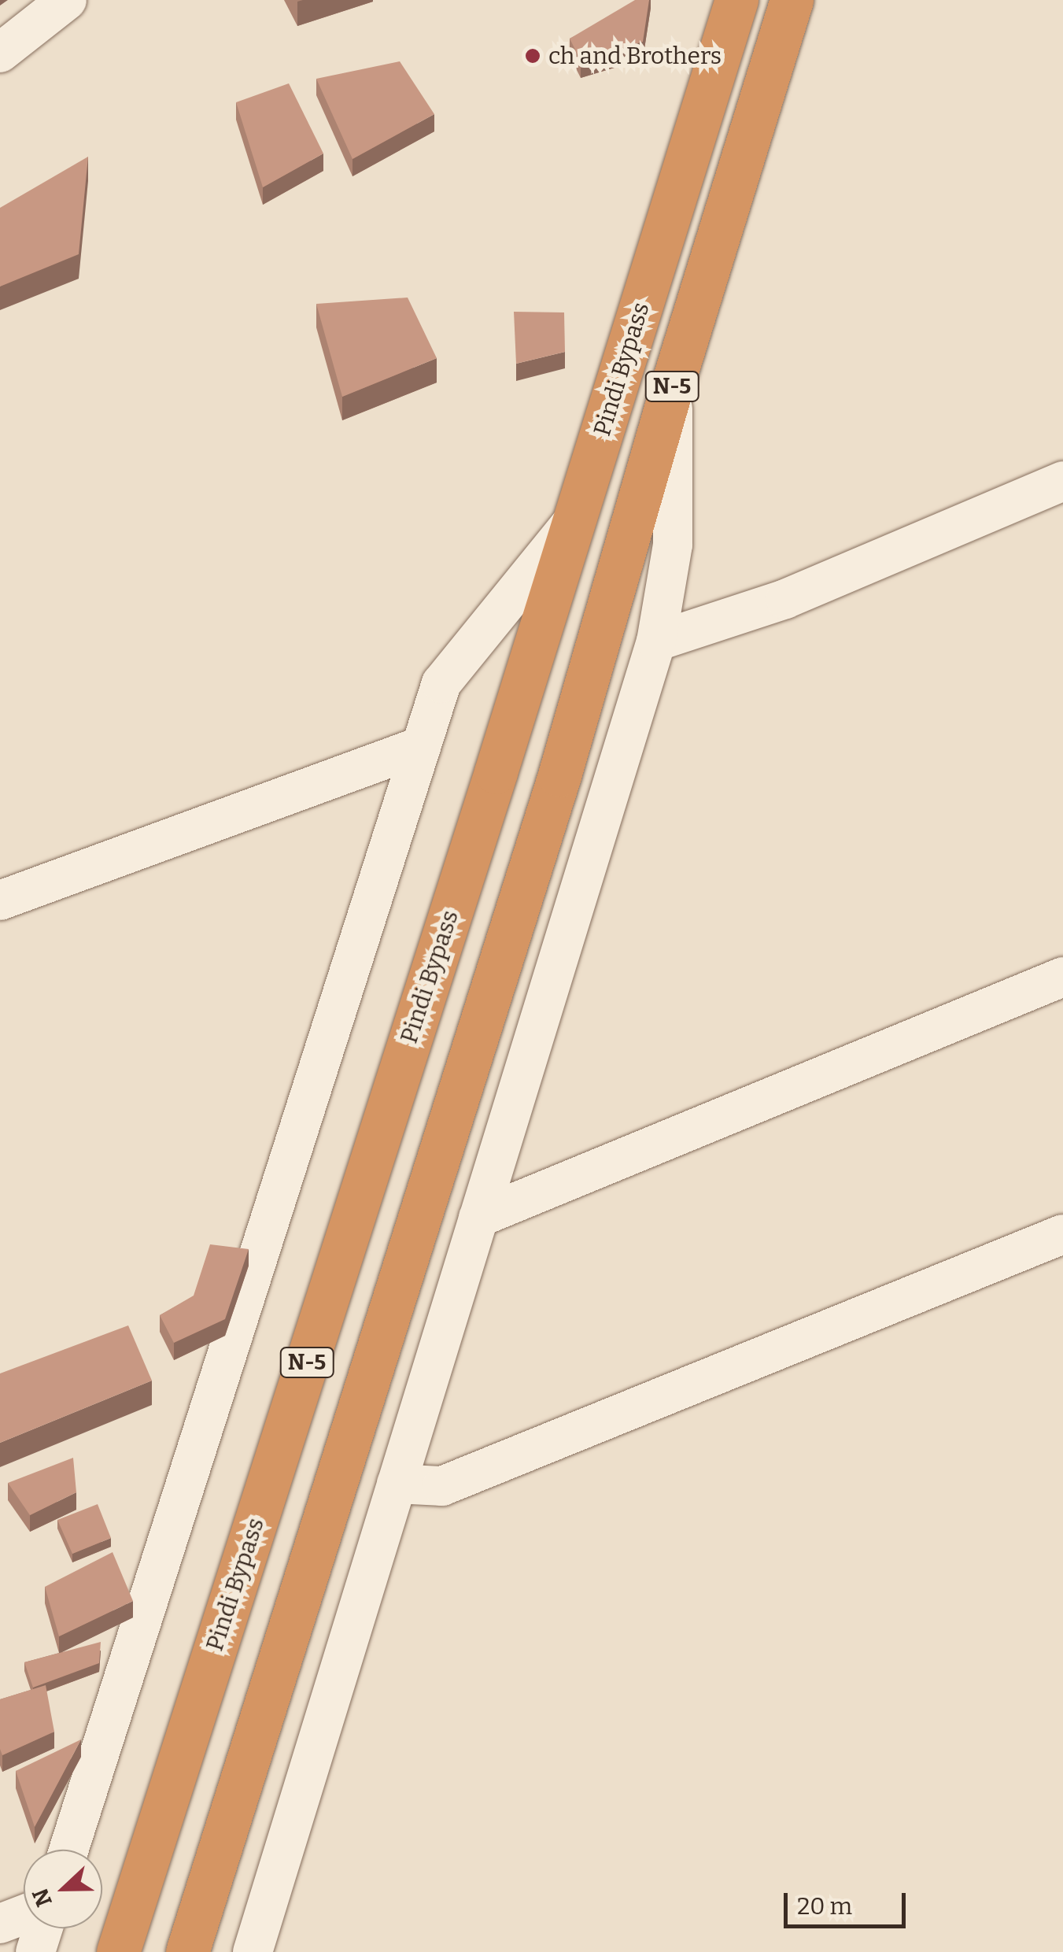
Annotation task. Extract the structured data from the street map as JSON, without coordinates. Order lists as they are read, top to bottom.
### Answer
{
  "streets": {
    "highway": ["Pindi Bypass", "N-5"]
  },
  "places": ["ch and Brothers"],
  "scale_bar": "20 m",
  "north": "left"
}
